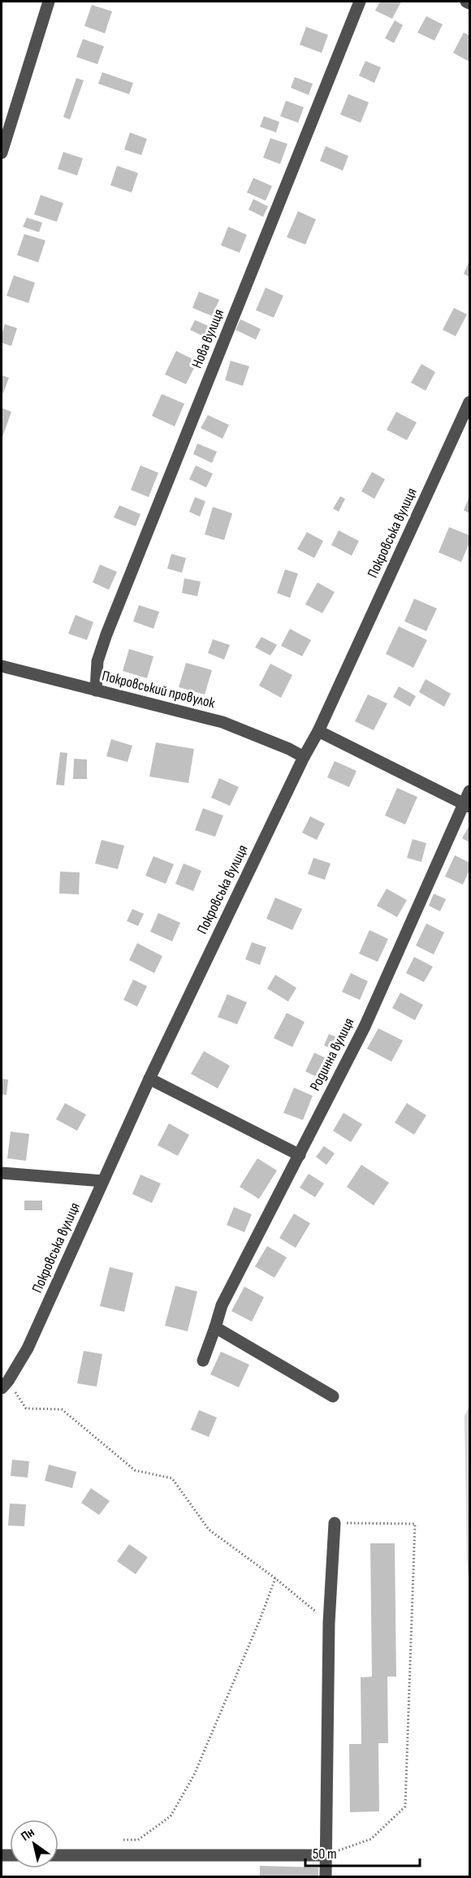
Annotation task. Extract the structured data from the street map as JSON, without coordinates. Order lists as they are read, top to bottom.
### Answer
{
  "streets": {
    "street": [
      "Нова вулиця",
      "Покровська вулиця",
      "Покровський провулок",
      "Родинна вулиця"
    ]
  },
  "crossings": [
    ["Нова вулиця", "Покровський провулок"],
    ["Покровська вулиця", "Покровський провулок"]
  ],
  "scale_bar": "50 m",
  "north": "top left"
}
